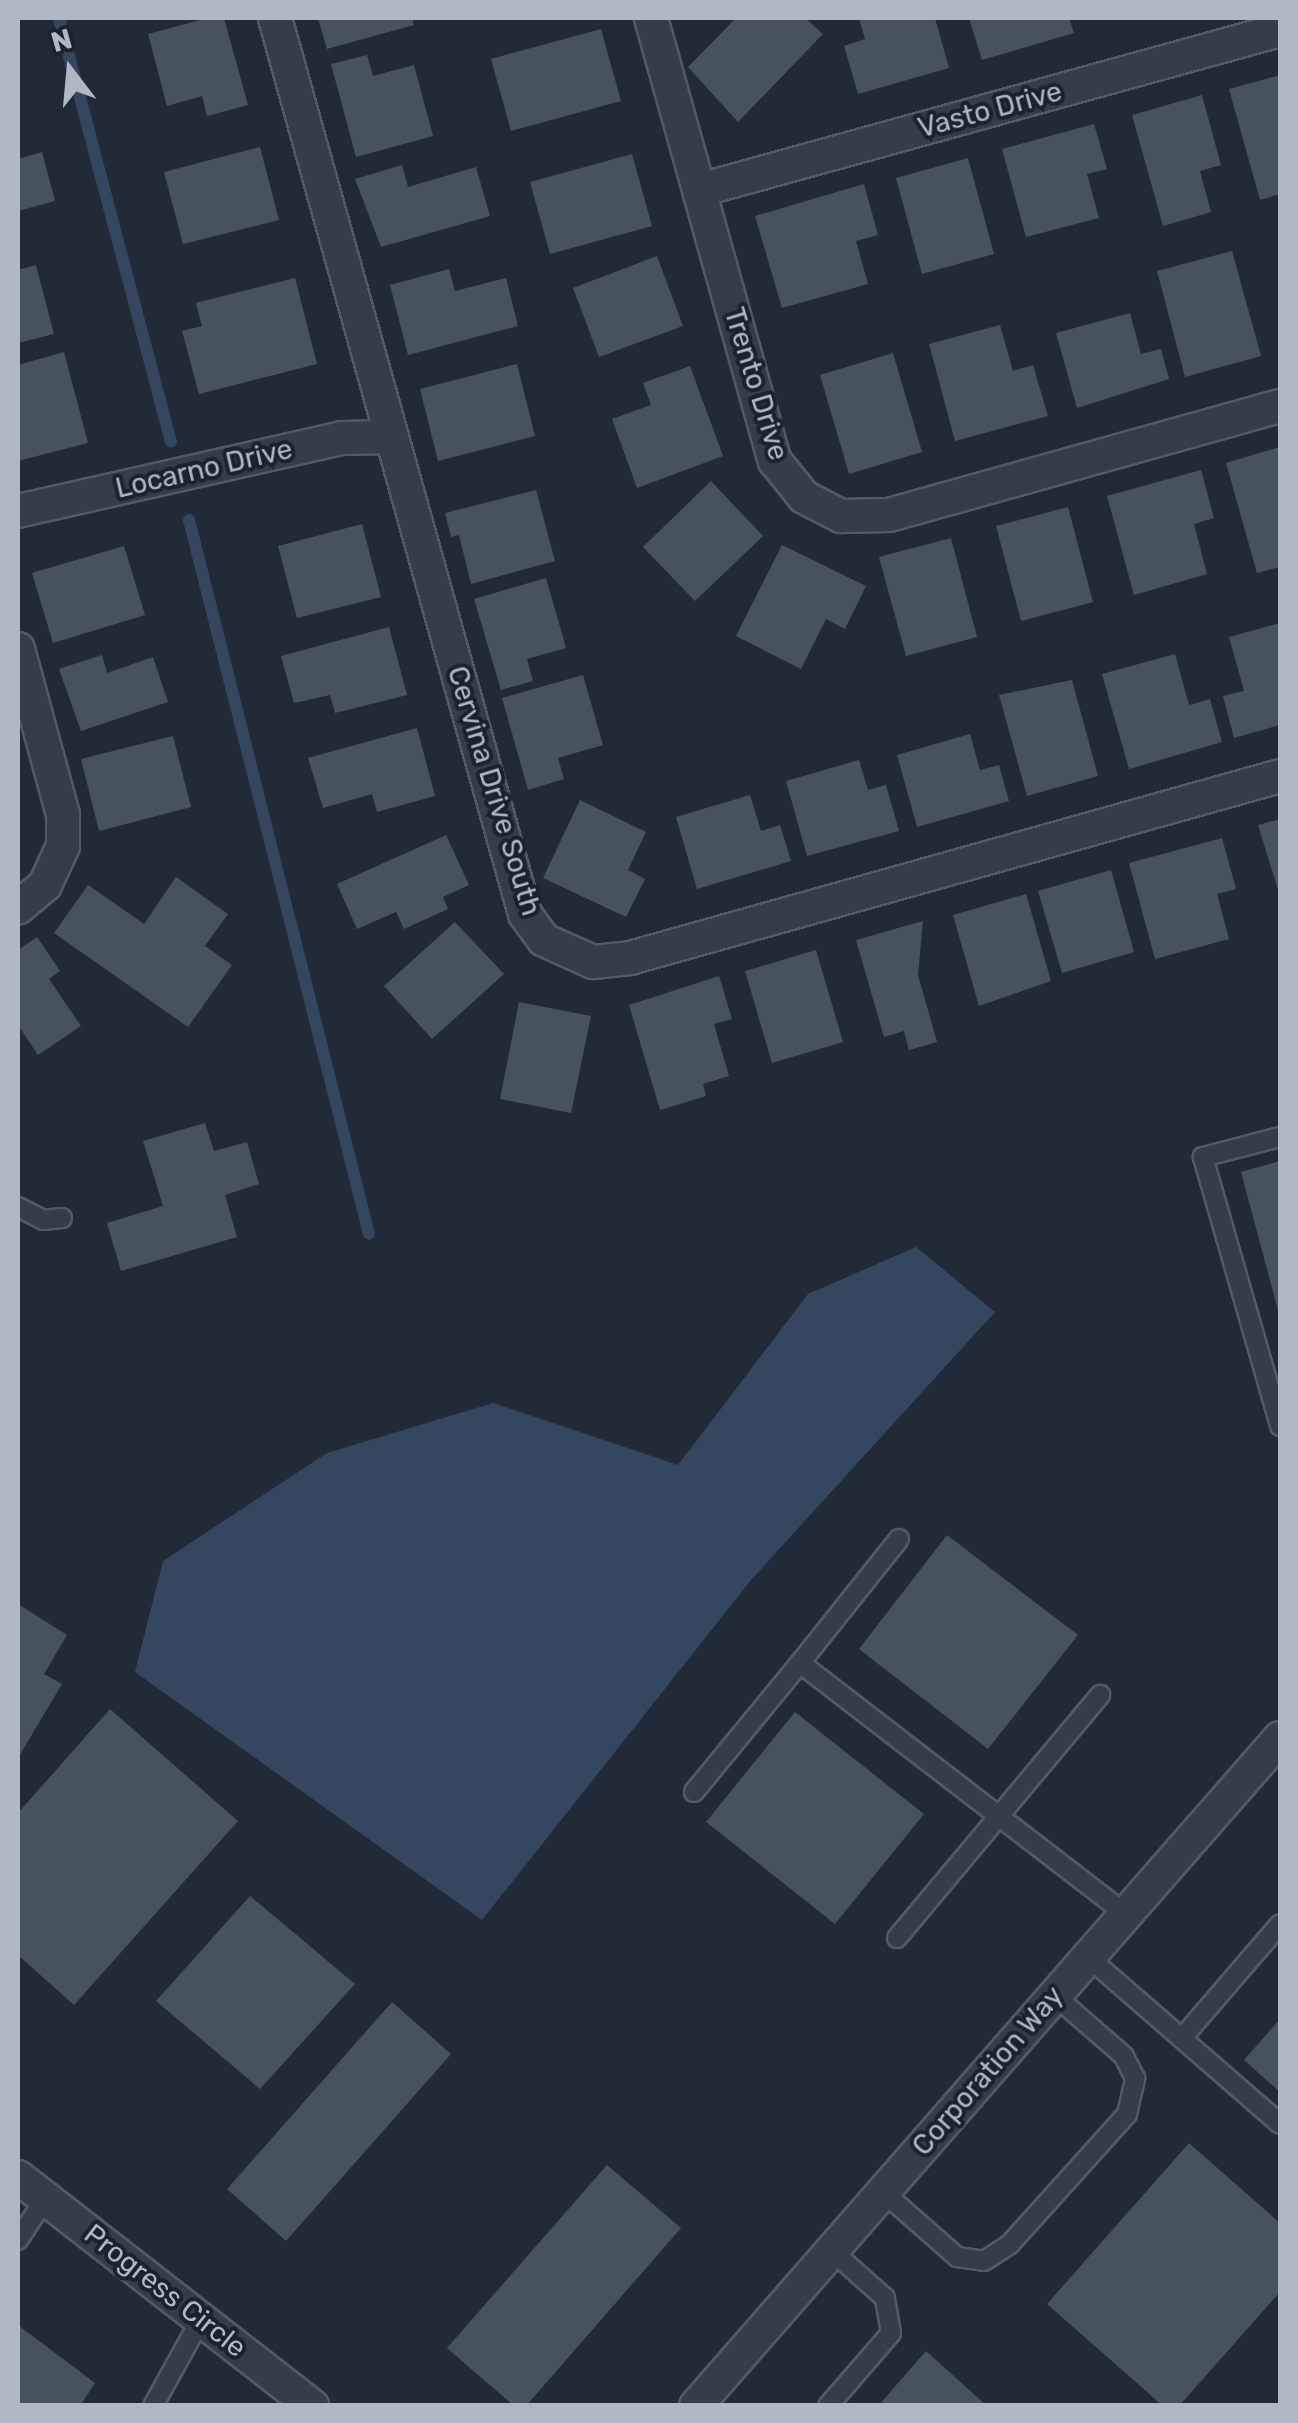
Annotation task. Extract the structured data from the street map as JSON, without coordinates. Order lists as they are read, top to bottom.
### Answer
{
  "streets": {
    "street": [
      "Vasto Drive",
      "Trento Drive",
      "Locarno Drive",
      "Cervina Drive South",
      "Corporation Way",
      "Progress Circle"
    ]
  },
  "crossings": [
    ["Vasto Drive", "Trento Drive"],
    ["Locarno Drive", "Cervina Drive South"]
  ],
  "north": "top"
}
